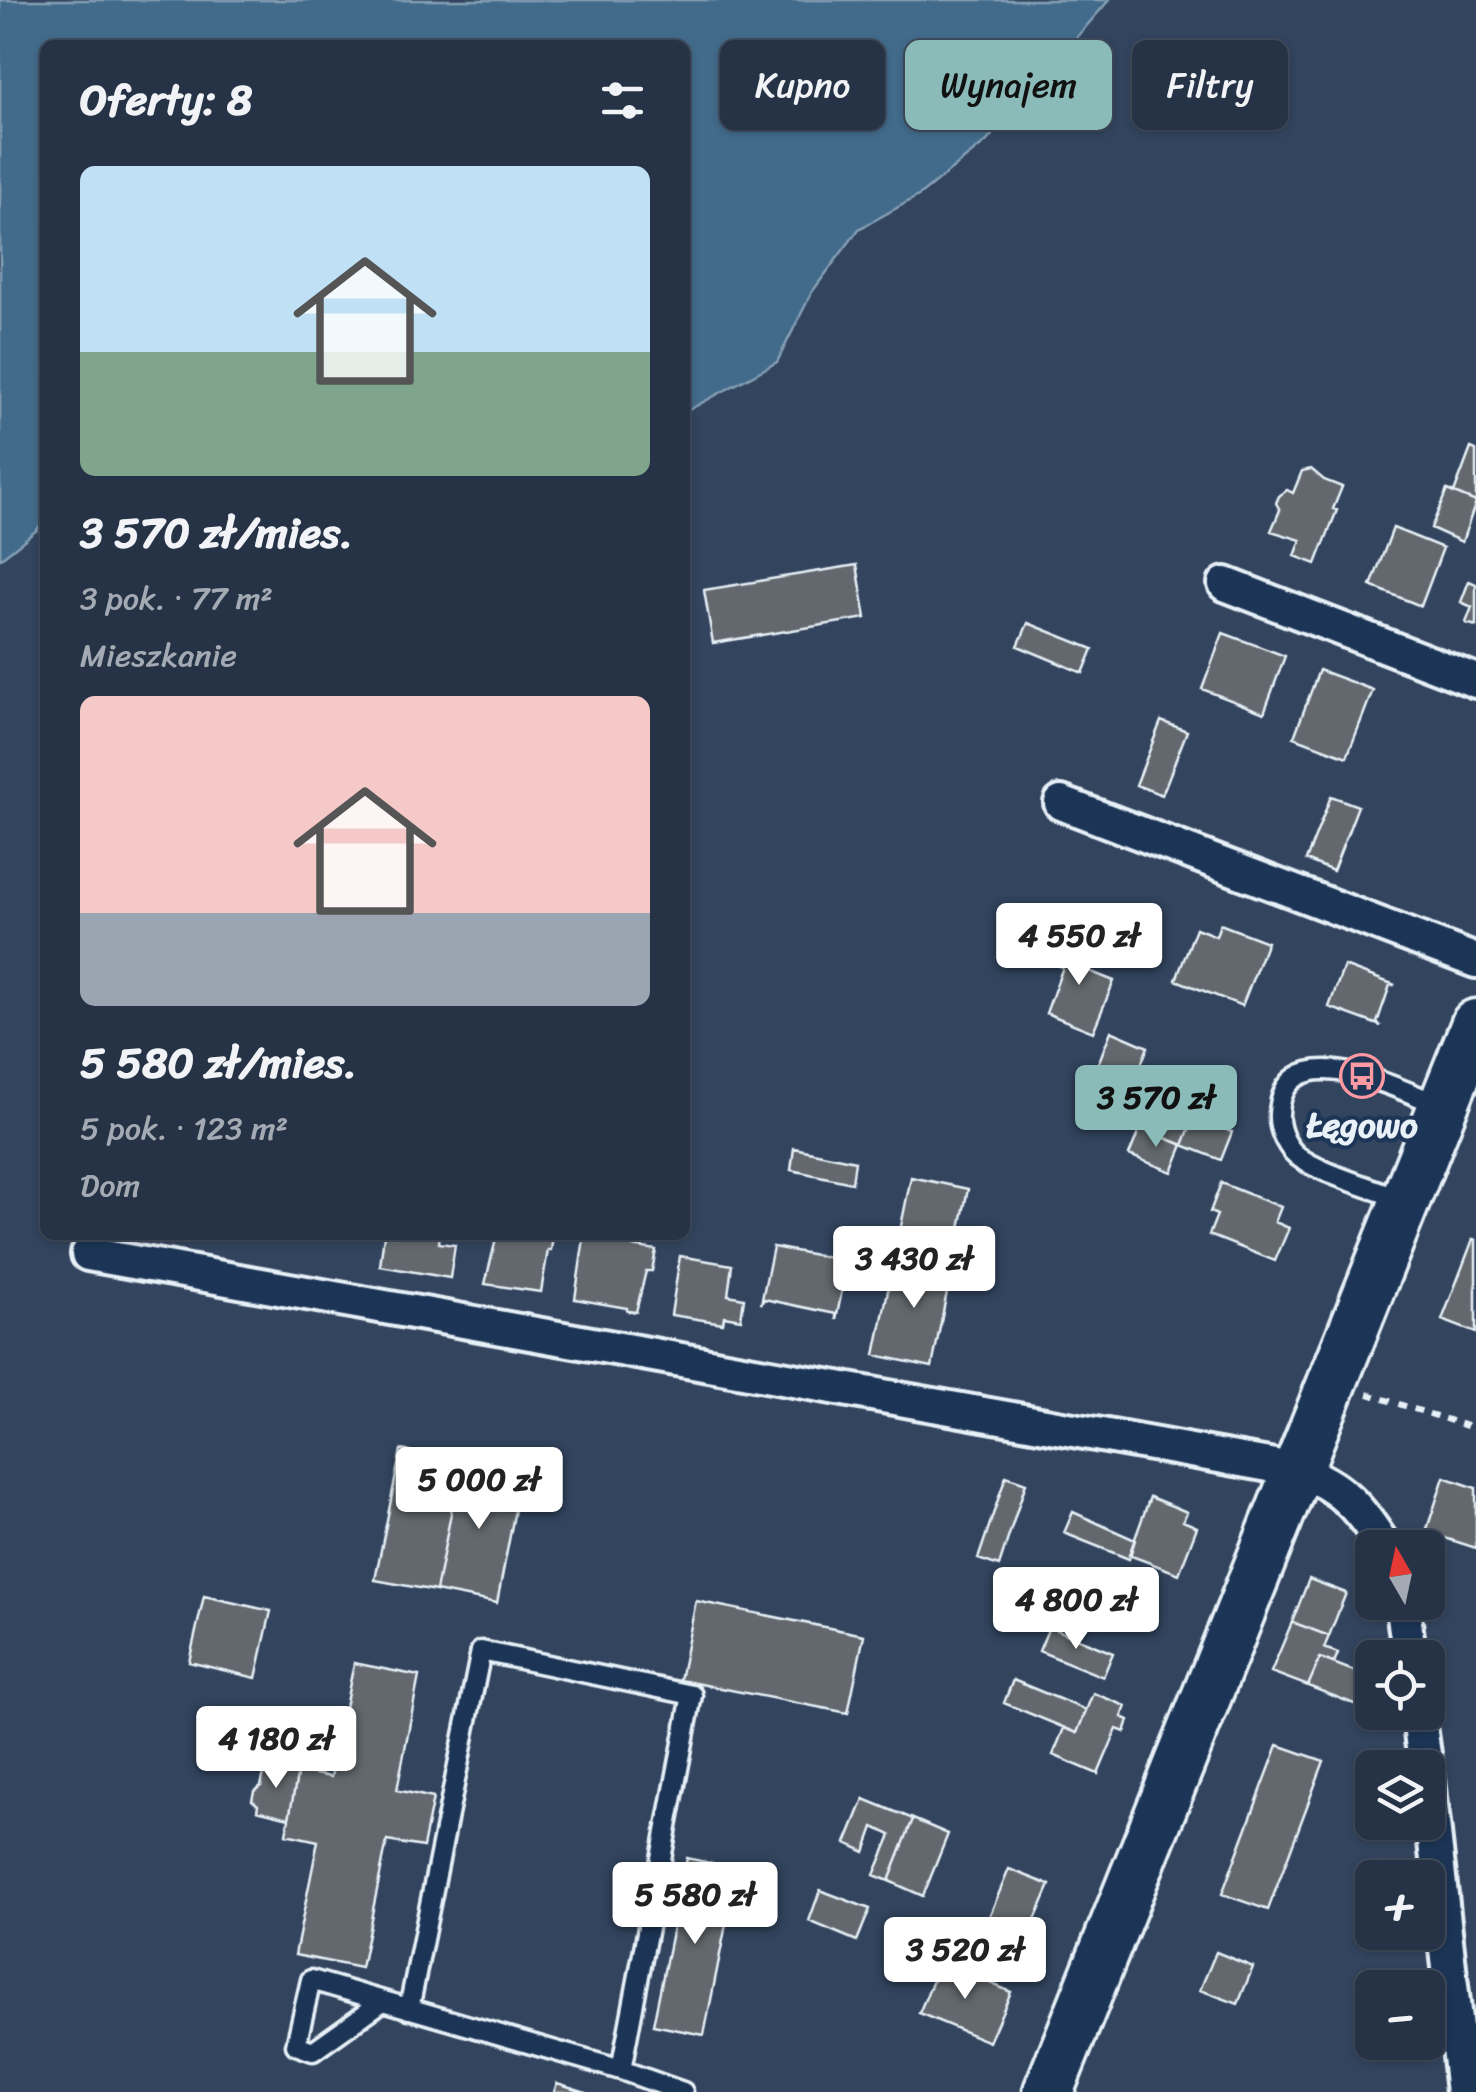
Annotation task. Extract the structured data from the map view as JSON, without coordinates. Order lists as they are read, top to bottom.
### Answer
{
  "places": {
    "bus stop": ["Łęgowo"]
  },
  "north": "top",
  "page": {
    "chip": ["Kupno", "Wynajem", "Filtry"],
    "heading": "Oferty: 8",
    "list": [
      {
        "name": "3 570 zł/mies.",
        "note": "3 pok. · 77 m² · Mieszkanie"
      },
      {
        "name": "5 580 zł/mies.",
        "note": "5 pok. · 123 m² · Dom"
      }
    ],
    "price": [
      "4 550 zł",
      "3 570 zł",
      "3 430 zł",
      "5 000 zł",
      "4 800 zł",
      "4 180 zł",
      "5 580 zł",
      "3 520 zł"
    ],
    "map_buttons": ["+", "−"]
  }
}
